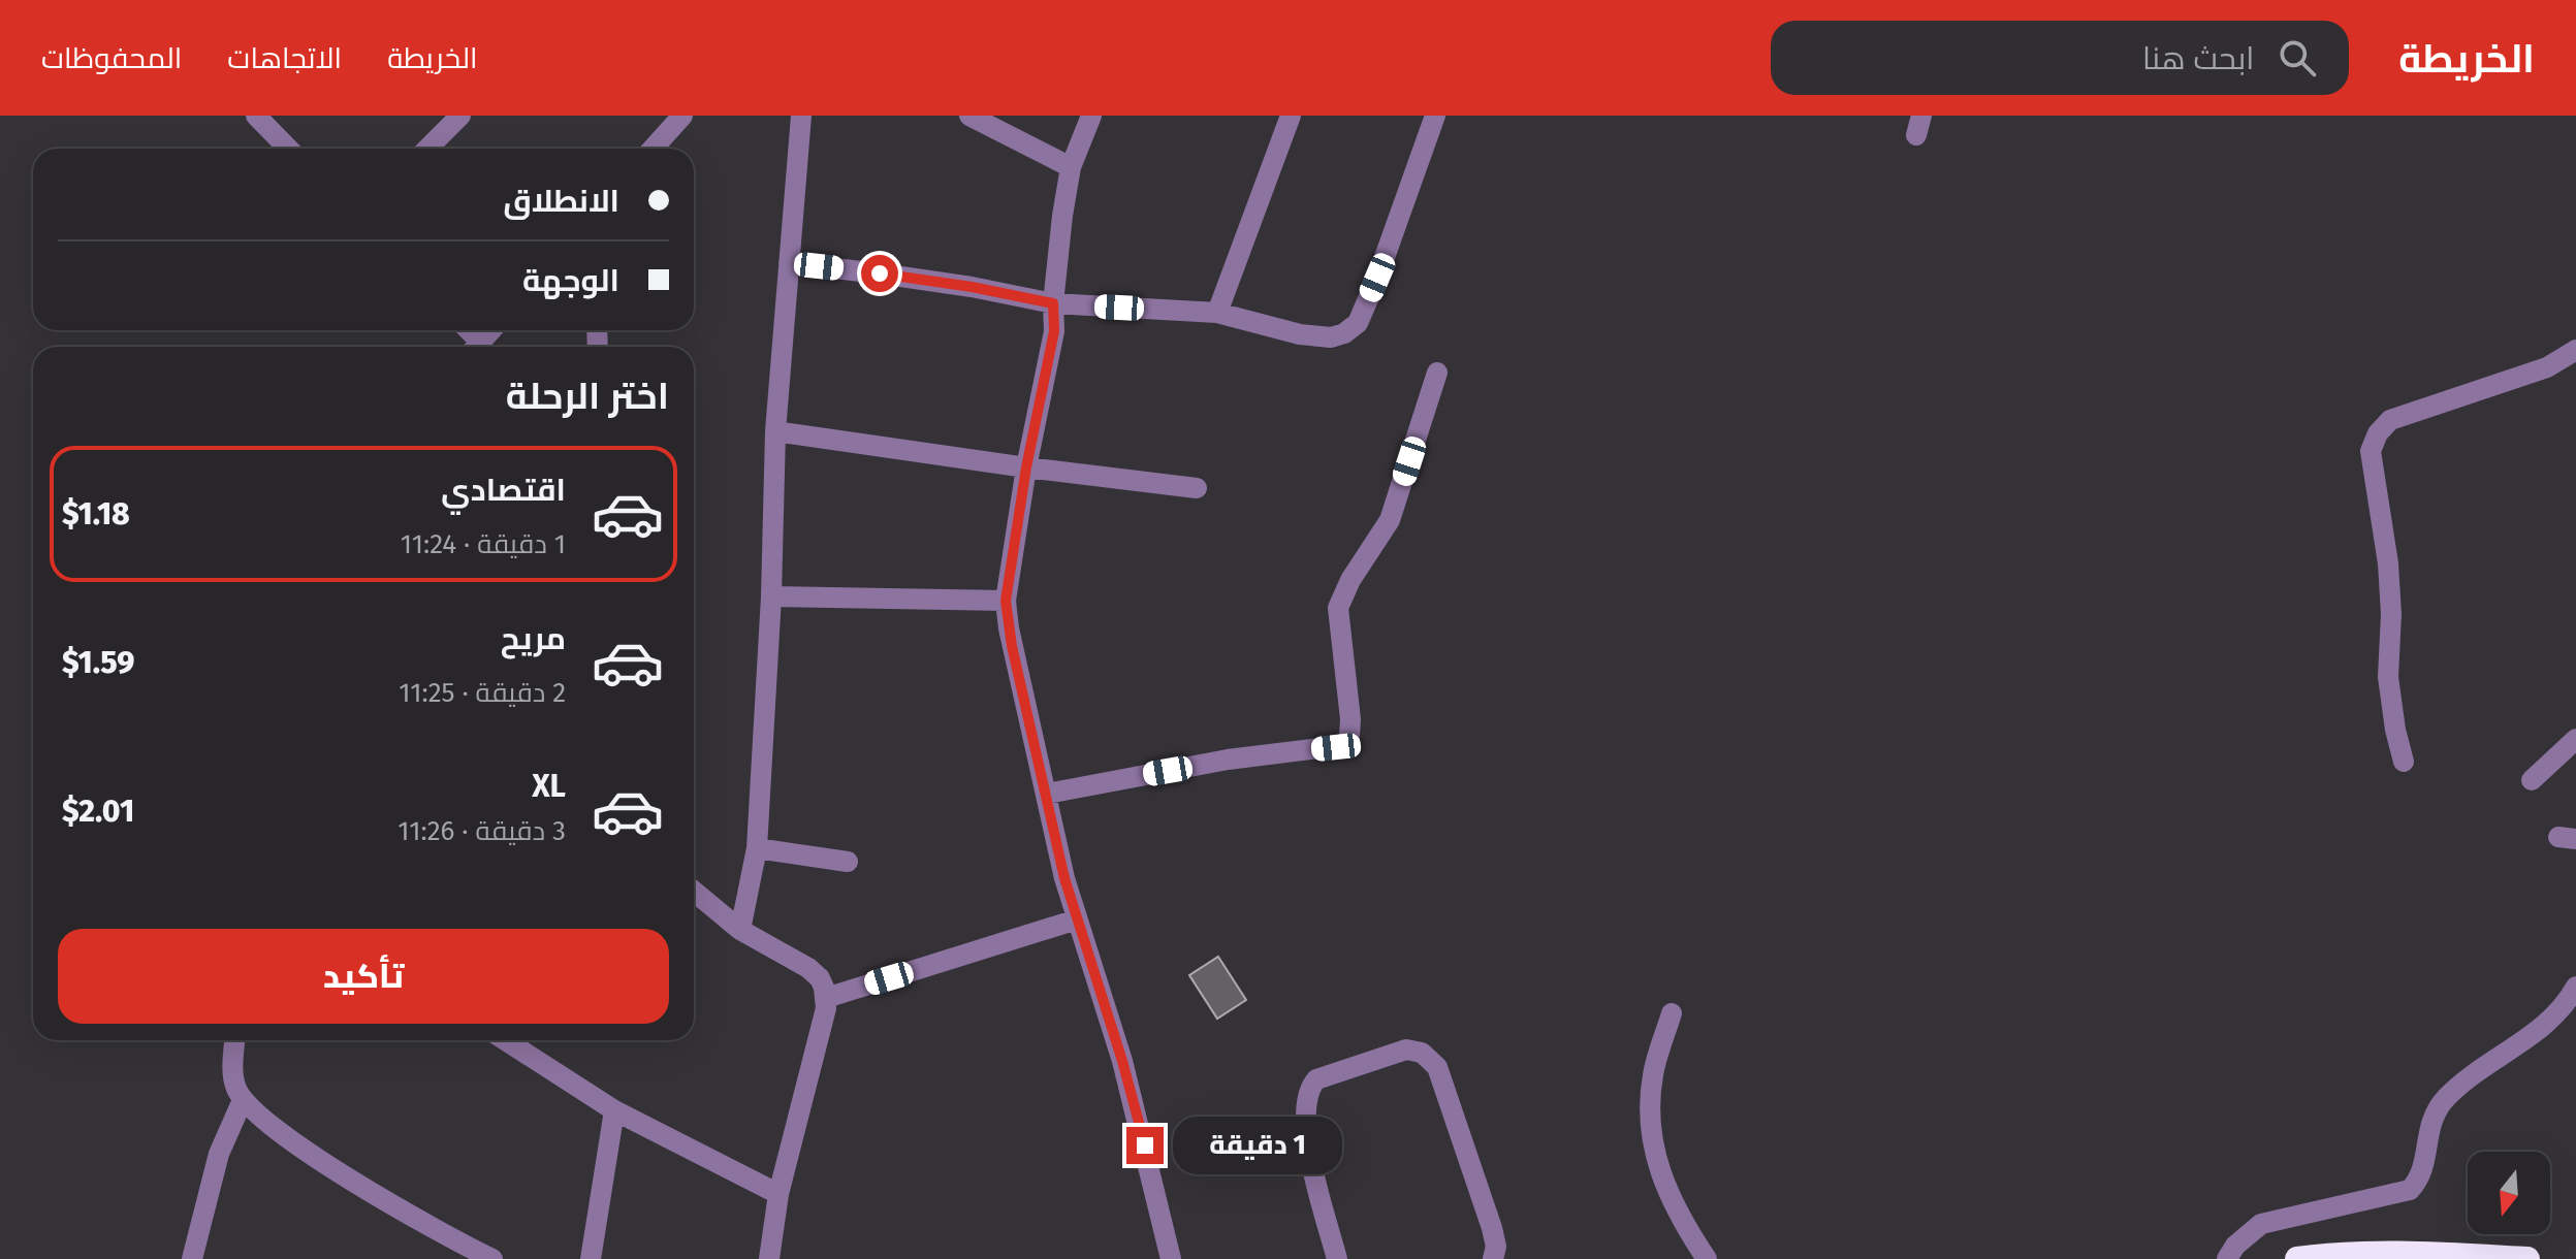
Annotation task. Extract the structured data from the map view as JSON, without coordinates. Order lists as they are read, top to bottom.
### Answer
{
  "north": "bottom",
  "page": {
    "header": "الخريطة",
    "search": "ابحث هنا",
    "nav": ["الخريطة", "الاتجاهات", "المحفوظات"],
    "banner": ["الانطلاق", "الوجهة"],
    "heading": "اختر الرحلة",
    "list": [
      {
        "name": "اقتصادي",
        "note": "1 دقيقة · 11:24",
        "value": "$1.18"
      },
      {
        "name": "مريح",
        "note": "2 دقيقة · 11:25",
        "value": "$1.59"
      },
      {
        "name": "XL",
        "note": "3 دقيقة · 11:26",
        "value": "$2.01"
      }
    ],
    "buttons": "تأكيد",
    "bubble": "1 دقيقة"
  }
}
